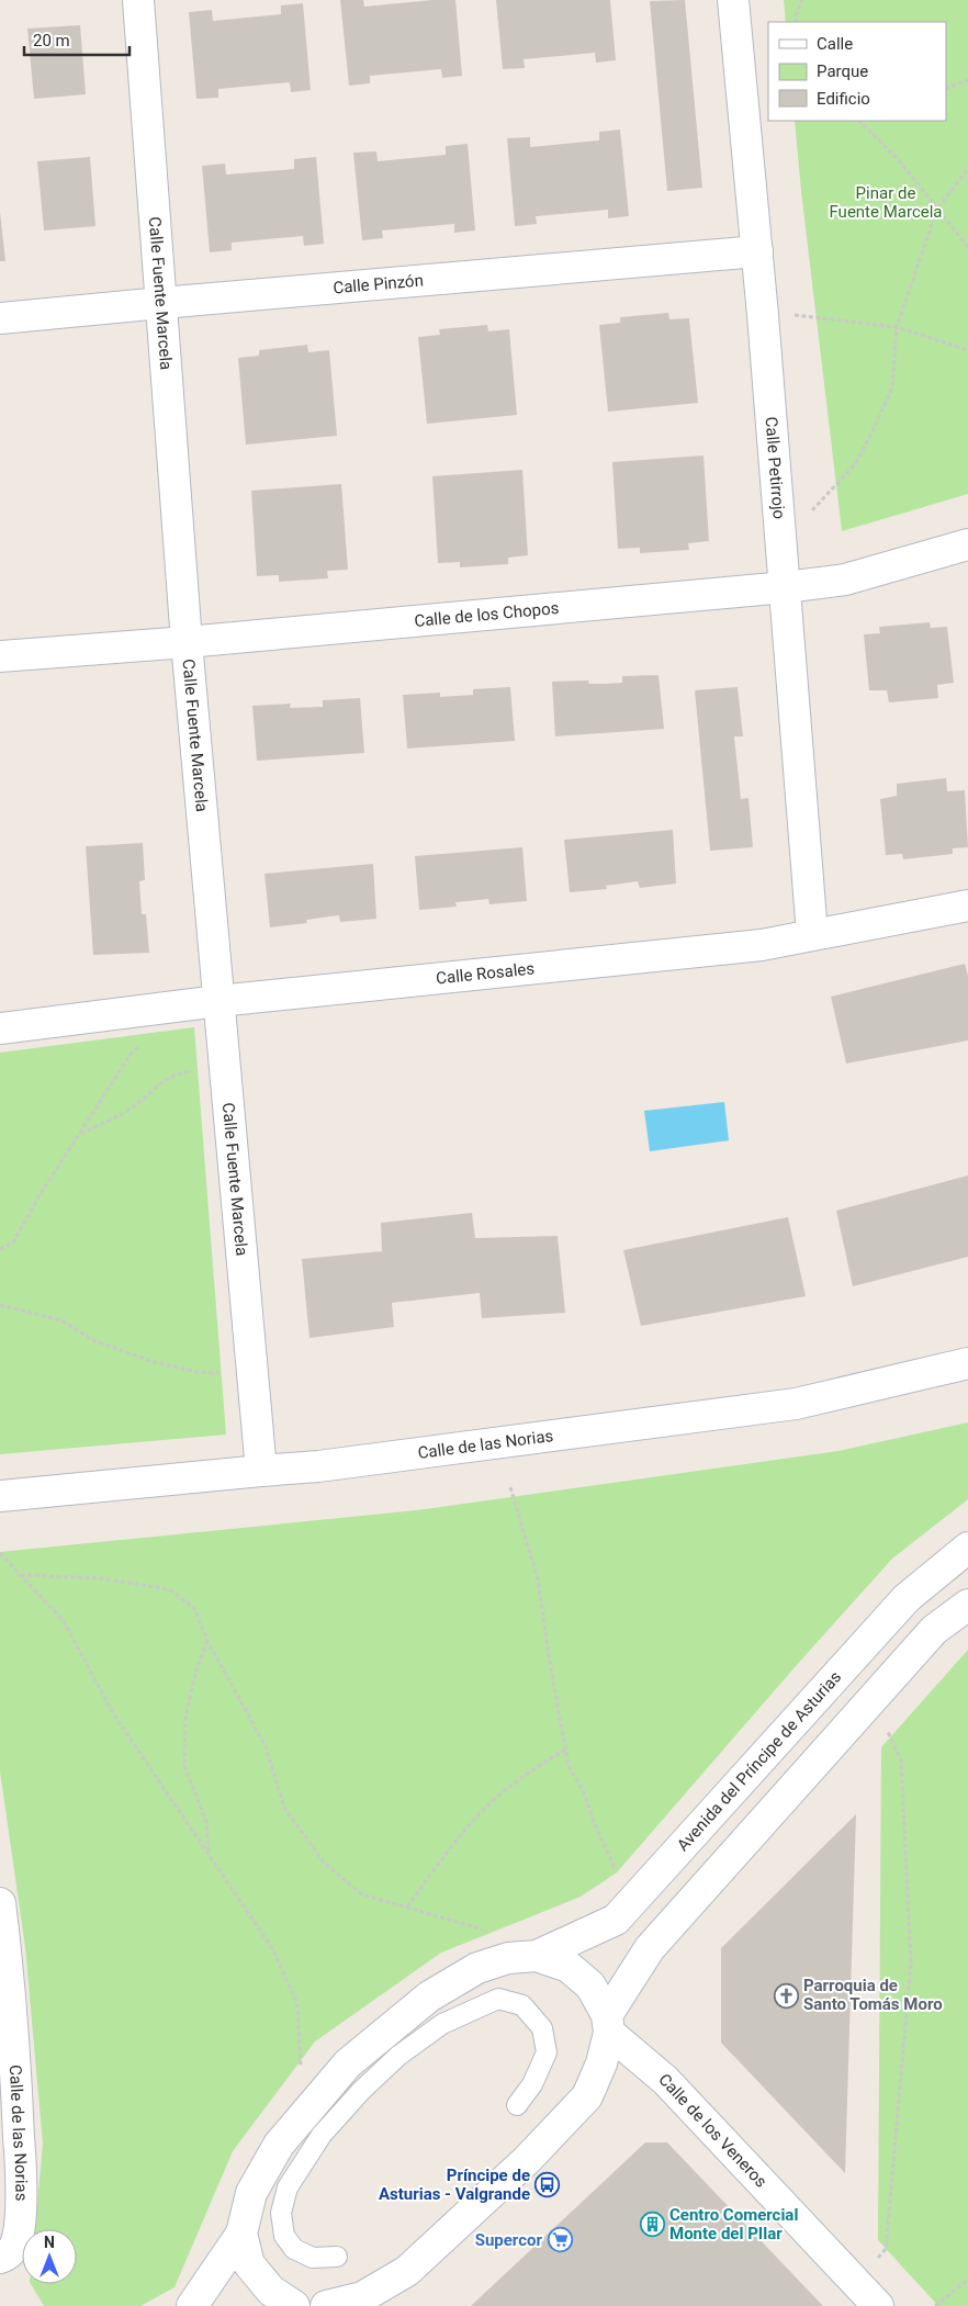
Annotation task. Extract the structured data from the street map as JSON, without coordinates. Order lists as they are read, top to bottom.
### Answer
{
  "streets": {
    "street": [
      "Calle Pinzón",
      "Calle Fuente Marcela",
      "Calle Petirrojo",
      "Calle de los Chopos",
      "Calle Rosales",
      "Calle de las Norias",
      "Avenida del Príncipe de Asturias",
      "Calle de los Veneros"
    ]
  },
  "crossings": [
    ["Calle Pinzón", "Calle Fuente Marcela"],
    ["Calle Pinzón", "Calle Petirrojo"],
    ["Calle Fuente Marcela", "Calle de los Chopos"],
    ["Calle Fuente Marcela", "Calle Rosales"],
    ["Calle Fuente Marcela", "Calle de las Norias"],
    ["Calle Petirrojo", "Calle de los Chopos"],
    ["Calle Petirrojo", "Calle Rosales"]
  ],
  "parks": ["Pinar de Fuente Marcela"],
  "places": {
    "church": ["Parroquia de Santo Tomás Moro"],
    "bus stop": ["Príncipe de Asturias - Valgrande"],
    "building": ["Centro Comercial Monte del PIlar"],
    "supermarket": ["Supercor"]
  },
  "legend": ["Calle", "Parque", "Edificio"],
  "scale_bar": "20 m",
  "north": "top"
}
